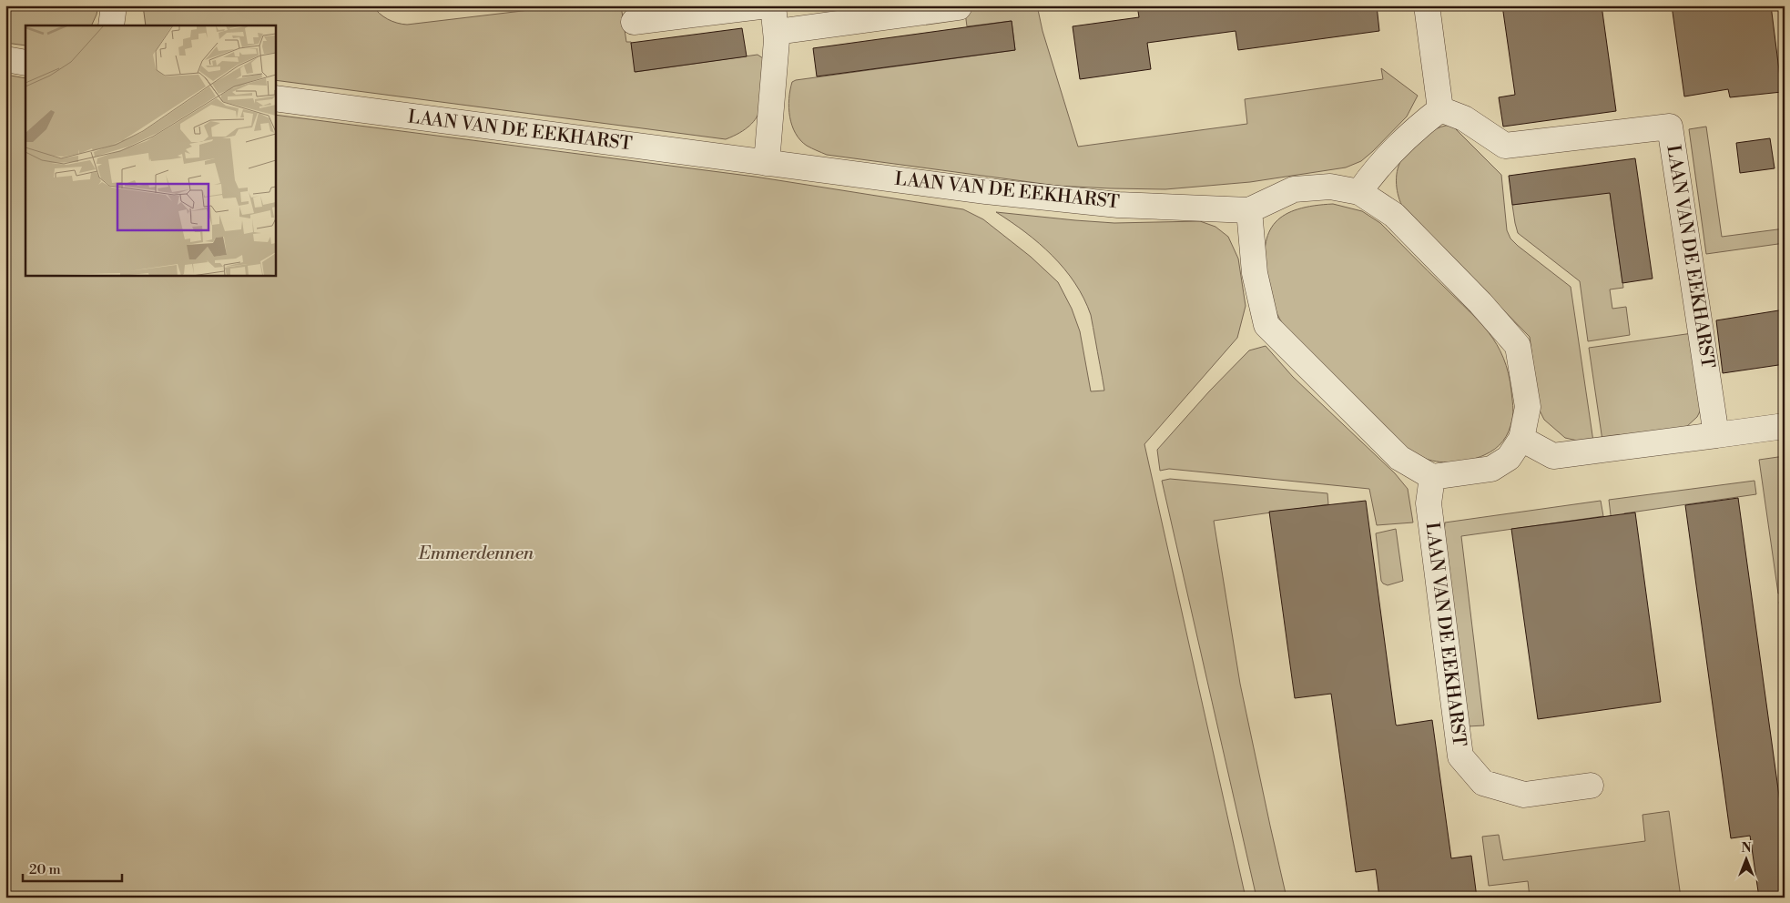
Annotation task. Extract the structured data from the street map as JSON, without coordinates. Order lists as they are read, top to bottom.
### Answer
{
  "streets": {
    "street": ["LAAN VAN DE EEKHARST"]
  },
  "parks": ["Emmerdennen"],
  "scale_bar": "20 m",
  "north": "top"
}
